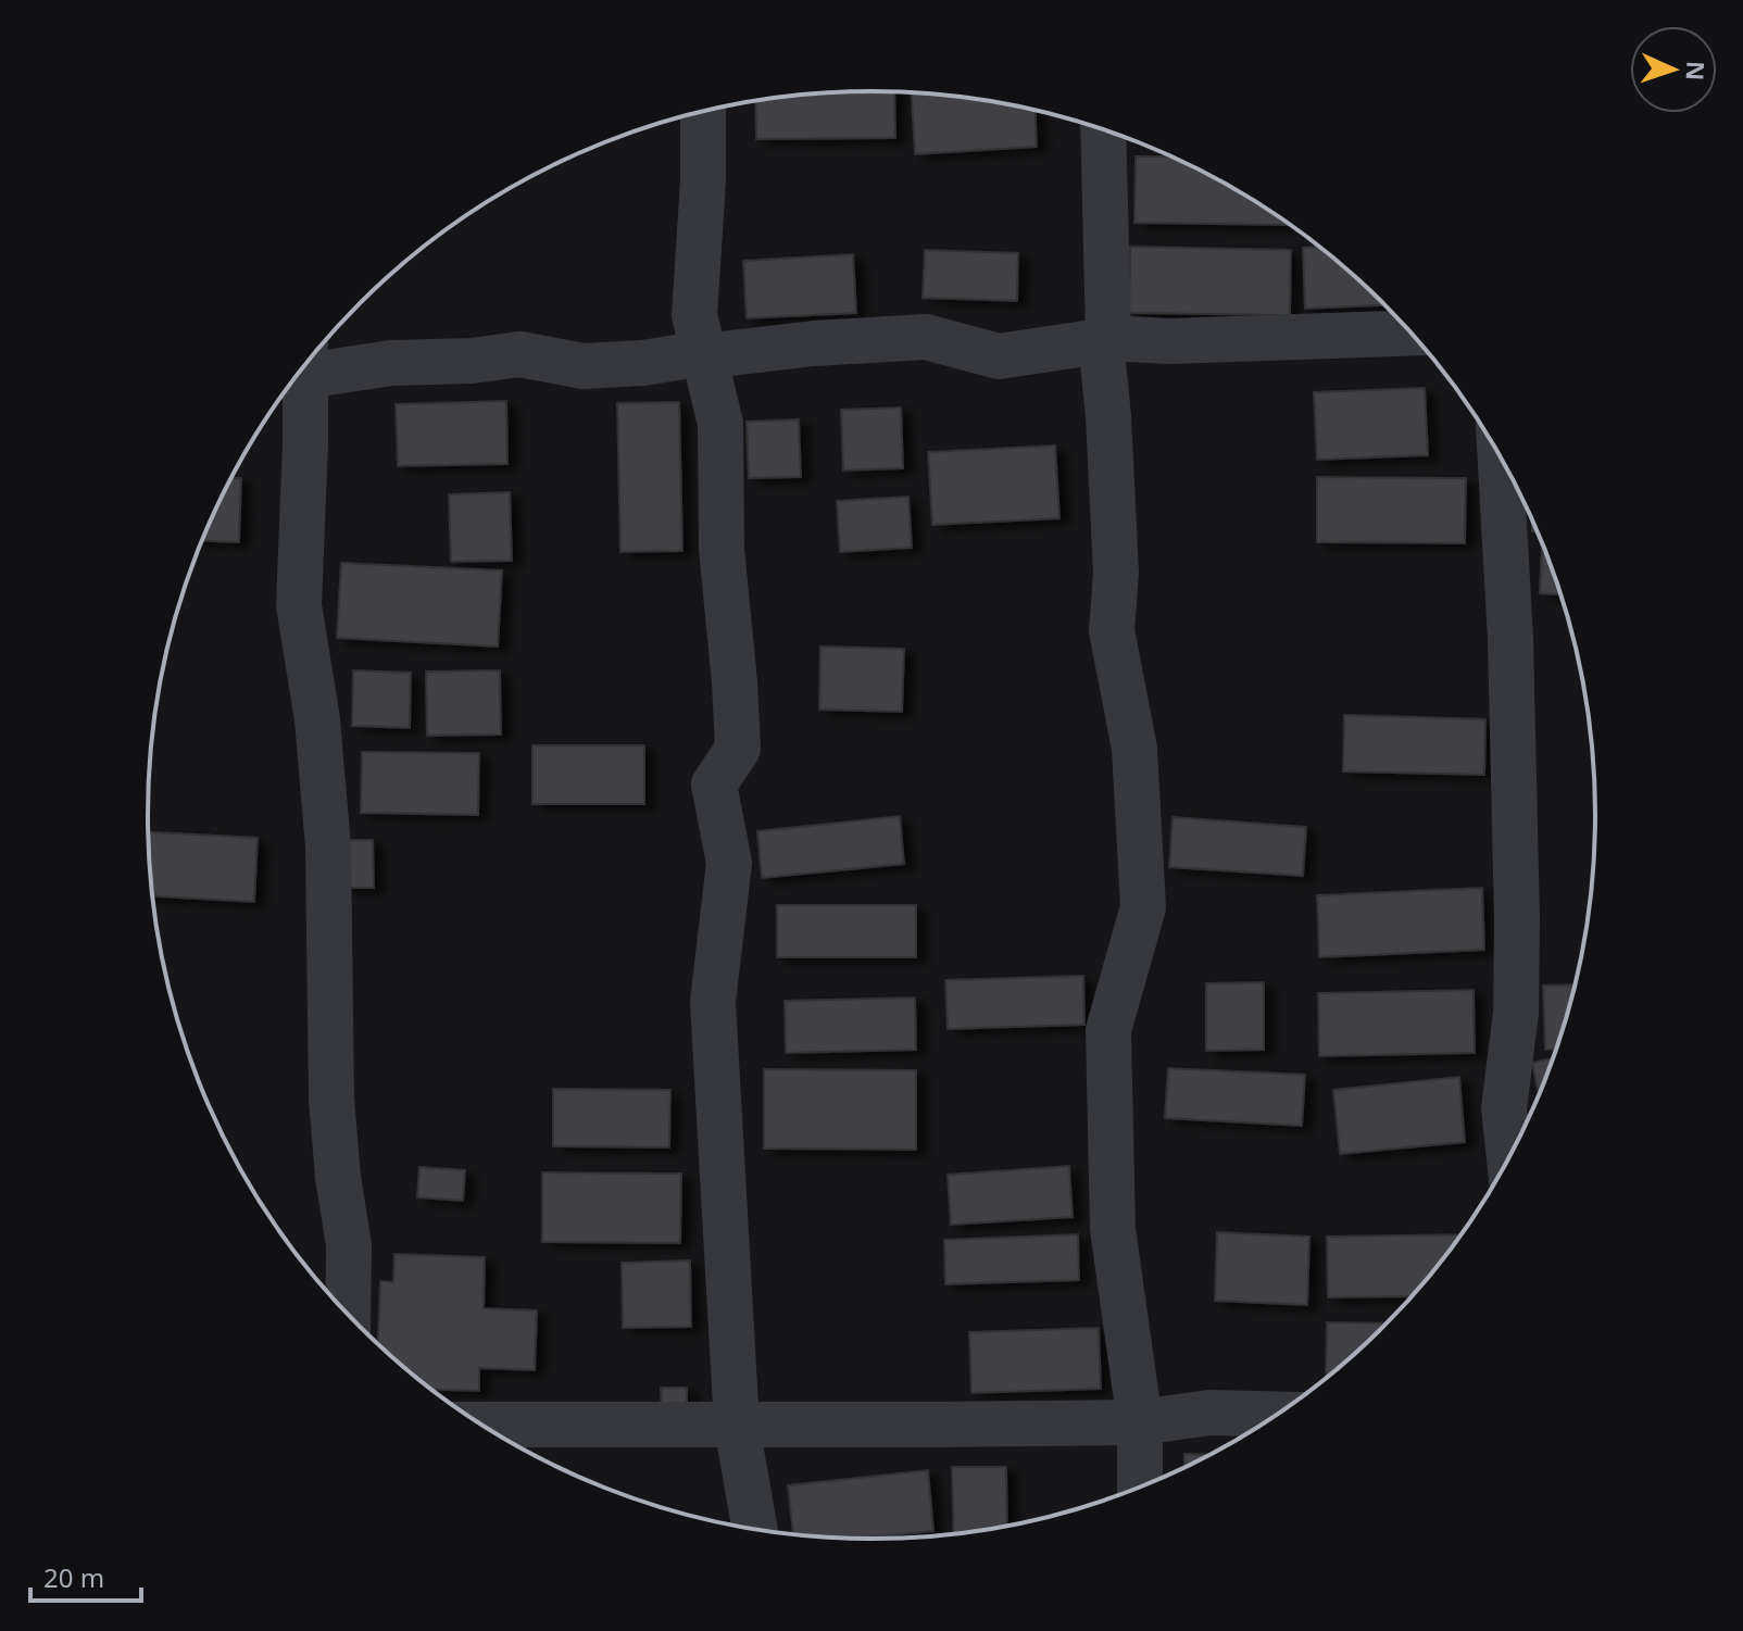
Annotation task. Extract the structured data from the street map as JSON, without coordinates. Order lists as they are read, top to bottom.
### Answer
{
  "scale_bar": "20 m",
  "north": "right"
}
